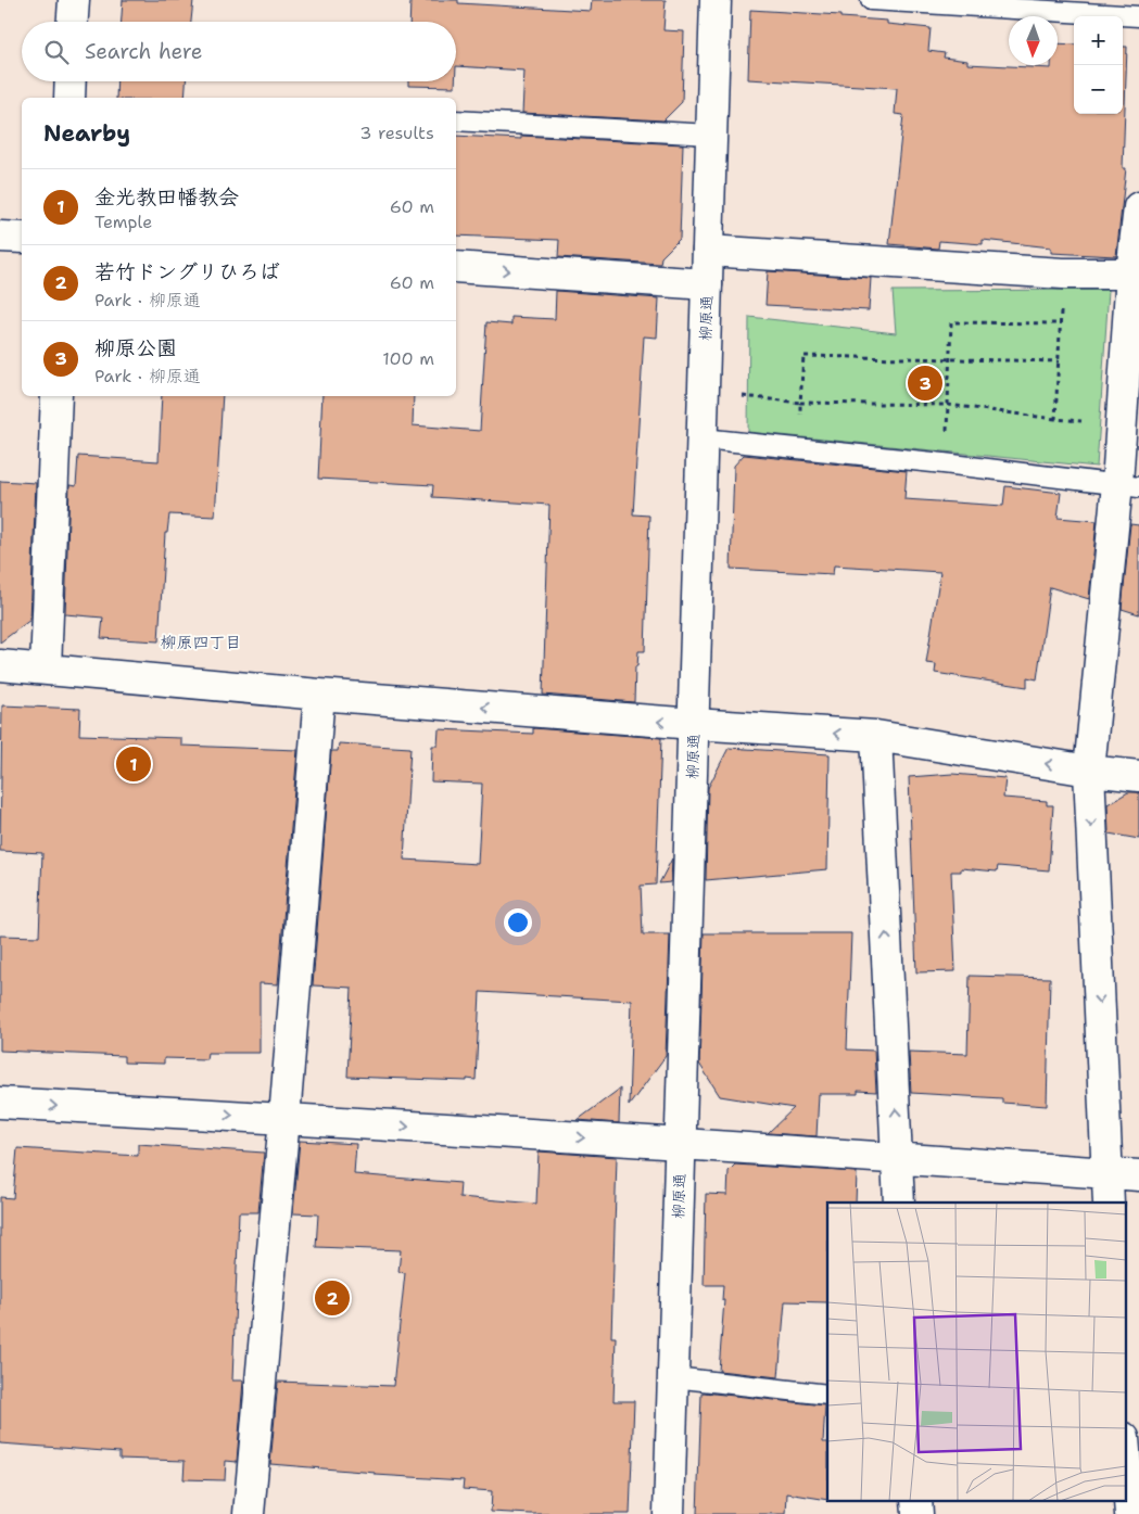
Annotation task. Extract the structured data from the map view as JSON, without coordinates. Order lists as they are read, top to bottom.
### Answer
{
  "streets": {
    "street": ["柳原通"]
  },
  "districts": ["柳原四丁目"],
  "north": "bottom",
  "page": {
    "map_buttons": ["+", "−"],
    "search": "Search here",
    "heading": ["Nearby", "3 results"],
    "list": [
      {
        "mark": "1",
        "name": "金光教田幡教会",
        "note": "Temple",
        "value": "60 m"
      },
      {
        "mark": "2",
        "name": "若竹ドングリひろば",
        "note": "Park · 柳原通",
        "value": "60 m"
      },
      {
        "mark": "3",
        "name": "柳原公園",
        "note": "Park · 柳原通",
        "value": "100 m"
      }
    ],
    "pins": ["3", "1", "2"]
  }
}
